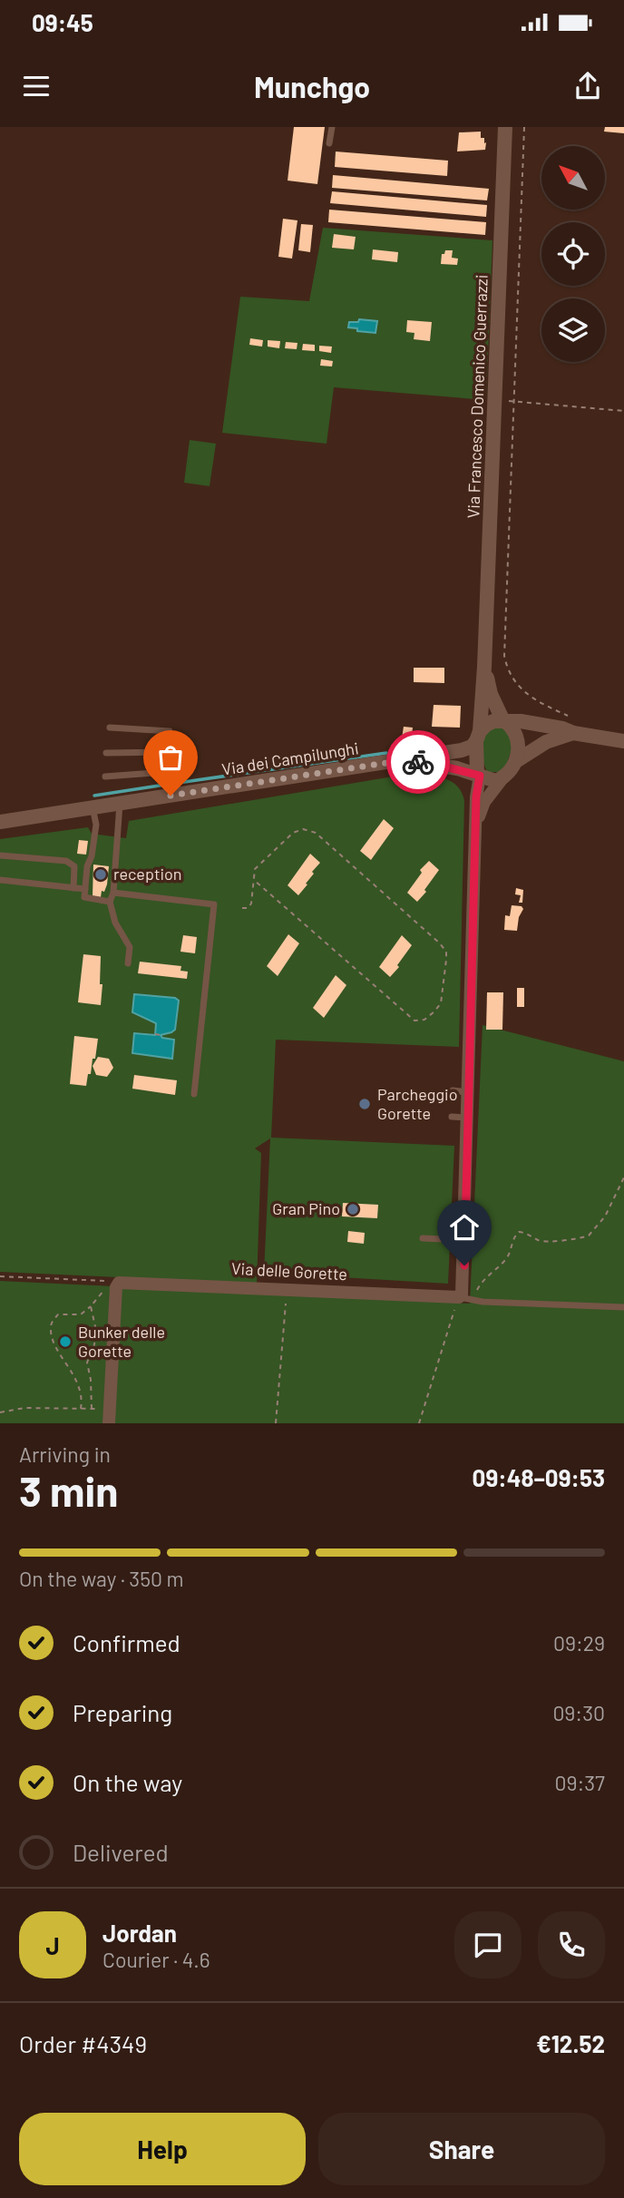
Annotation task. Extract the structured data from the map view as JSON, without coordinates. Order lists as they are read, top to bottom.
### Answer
{
  "streets": {
    "street": ["Via Francesco Domenico Guerrazzi", "Via dei Campilunghi", "Via delle Gorette"]
  },
  "crossings": [
    ["Via Francesco Domenico Guerrazzi", "Via dei Campilunghi"]
  ],
  "places": [
    "reception",
    "Parcheggio Gorette",
    "Gran Pino",
    "Bunker delle Gorette"
  ],
  "north": "top left",
  "page": {
    "status": "09:45",
    "header": "Munchgo",
    "heading": ["3 min", "Arriving in", "09:48–09:53"],
    "panel": [
      "Jordan",
      "Courier · 4.6",
      "Order #4349",
      "€12.52"
    ],
    "bar": "On the way · 350 m",
    "list": [
      ["Confirmed", "09:29"],
      ["Preparing", "09:30"],
      ["On the way", "09:37"],
      "Delivered"
    ],
    "round": "J",
    "buttons": ["Help", "Share"]
  }
}
